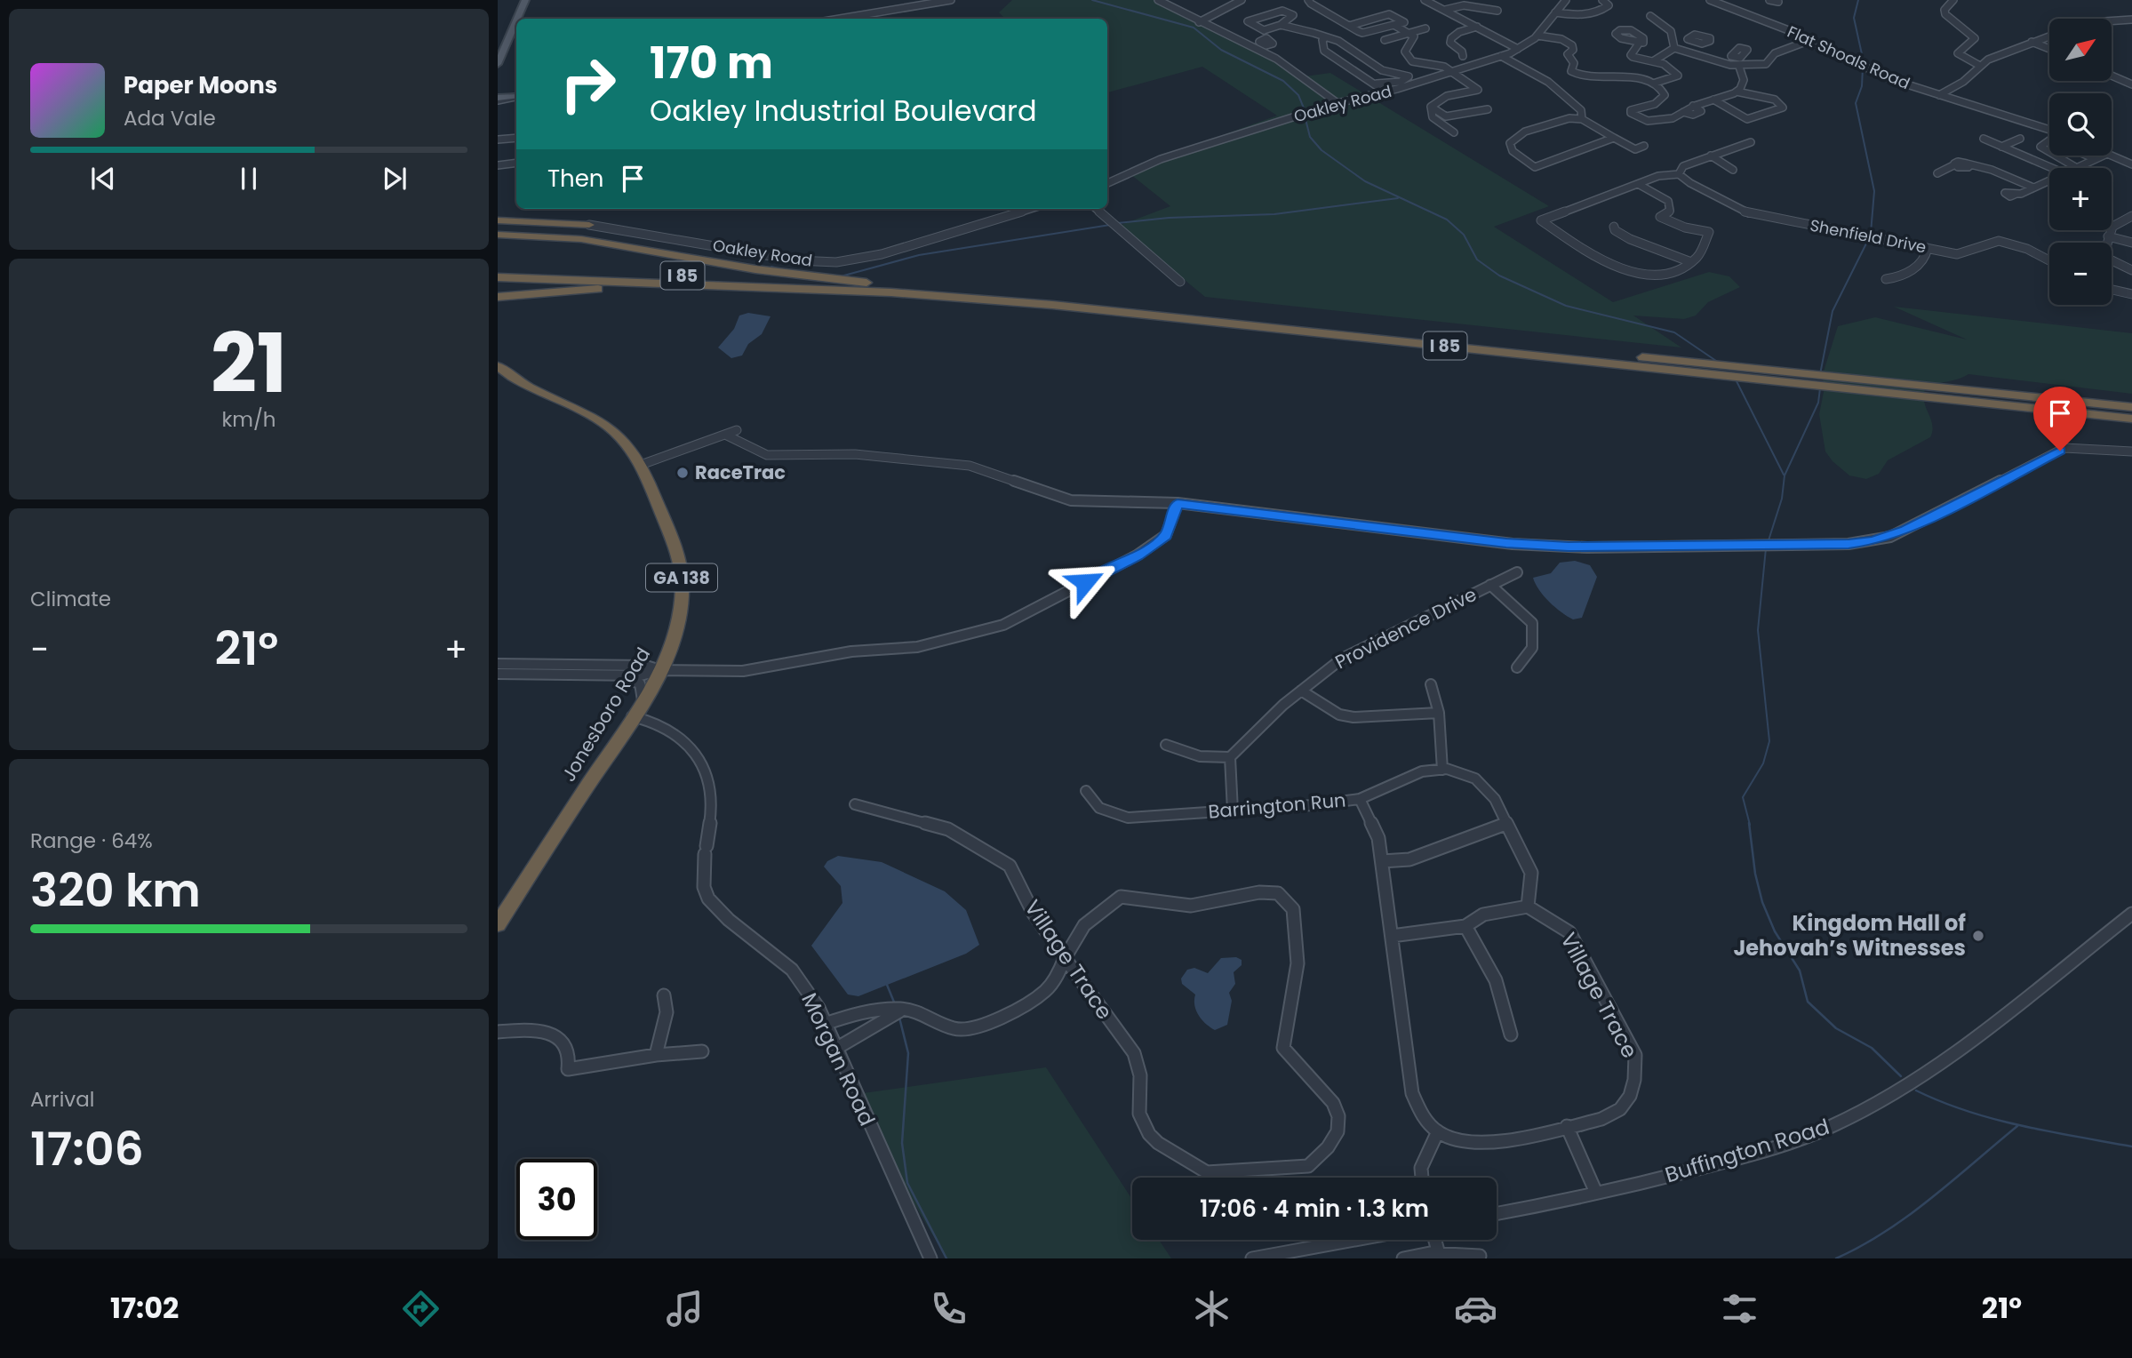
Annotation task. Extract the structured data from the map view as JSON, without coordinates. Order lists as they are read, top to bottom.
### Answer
{
  "streets": {
    "highway": ["I 85", "GA 138", "Jonesboro Road"],
    "street": [
      "Flat Shoals Road",
      "Oakley Road",
      "Shenfield Drive",
      "Providence Drive",
      "Barrington Run",
      "Village Trace",
      "Morgan Road",
      "Buffington Road"
    ]
  },
  "crossings": [
    ["Jonesboro Road", "Morgan Road"],
    ["Barrington Run", "Village Trace"]
  ],
  "places": ["RaceTrac", "Kingdom Hall of Jehovah’s Witnesses"],
  "north": "top right",
  "page": {
    "map_buttons": ["+", "−"],
    "turn": ["170 m", "Oakley Industrial Boulevard"],
    "song": ["Paper Moons", "Ada Vale"],
    "then": "Then",
    "tile": [
      ["21", "km/h"],
      "Climate",
      ["Range · 64%", "320 km"],
      ["Arrival", "17:06"]
    ],
    "heat": ["−", "21°", "+"],
    "limit": "30",
    "trip": "17:06 · 4 min · 1.3 km",
    "tabs": ["17:02", "21°"]
  }
}
